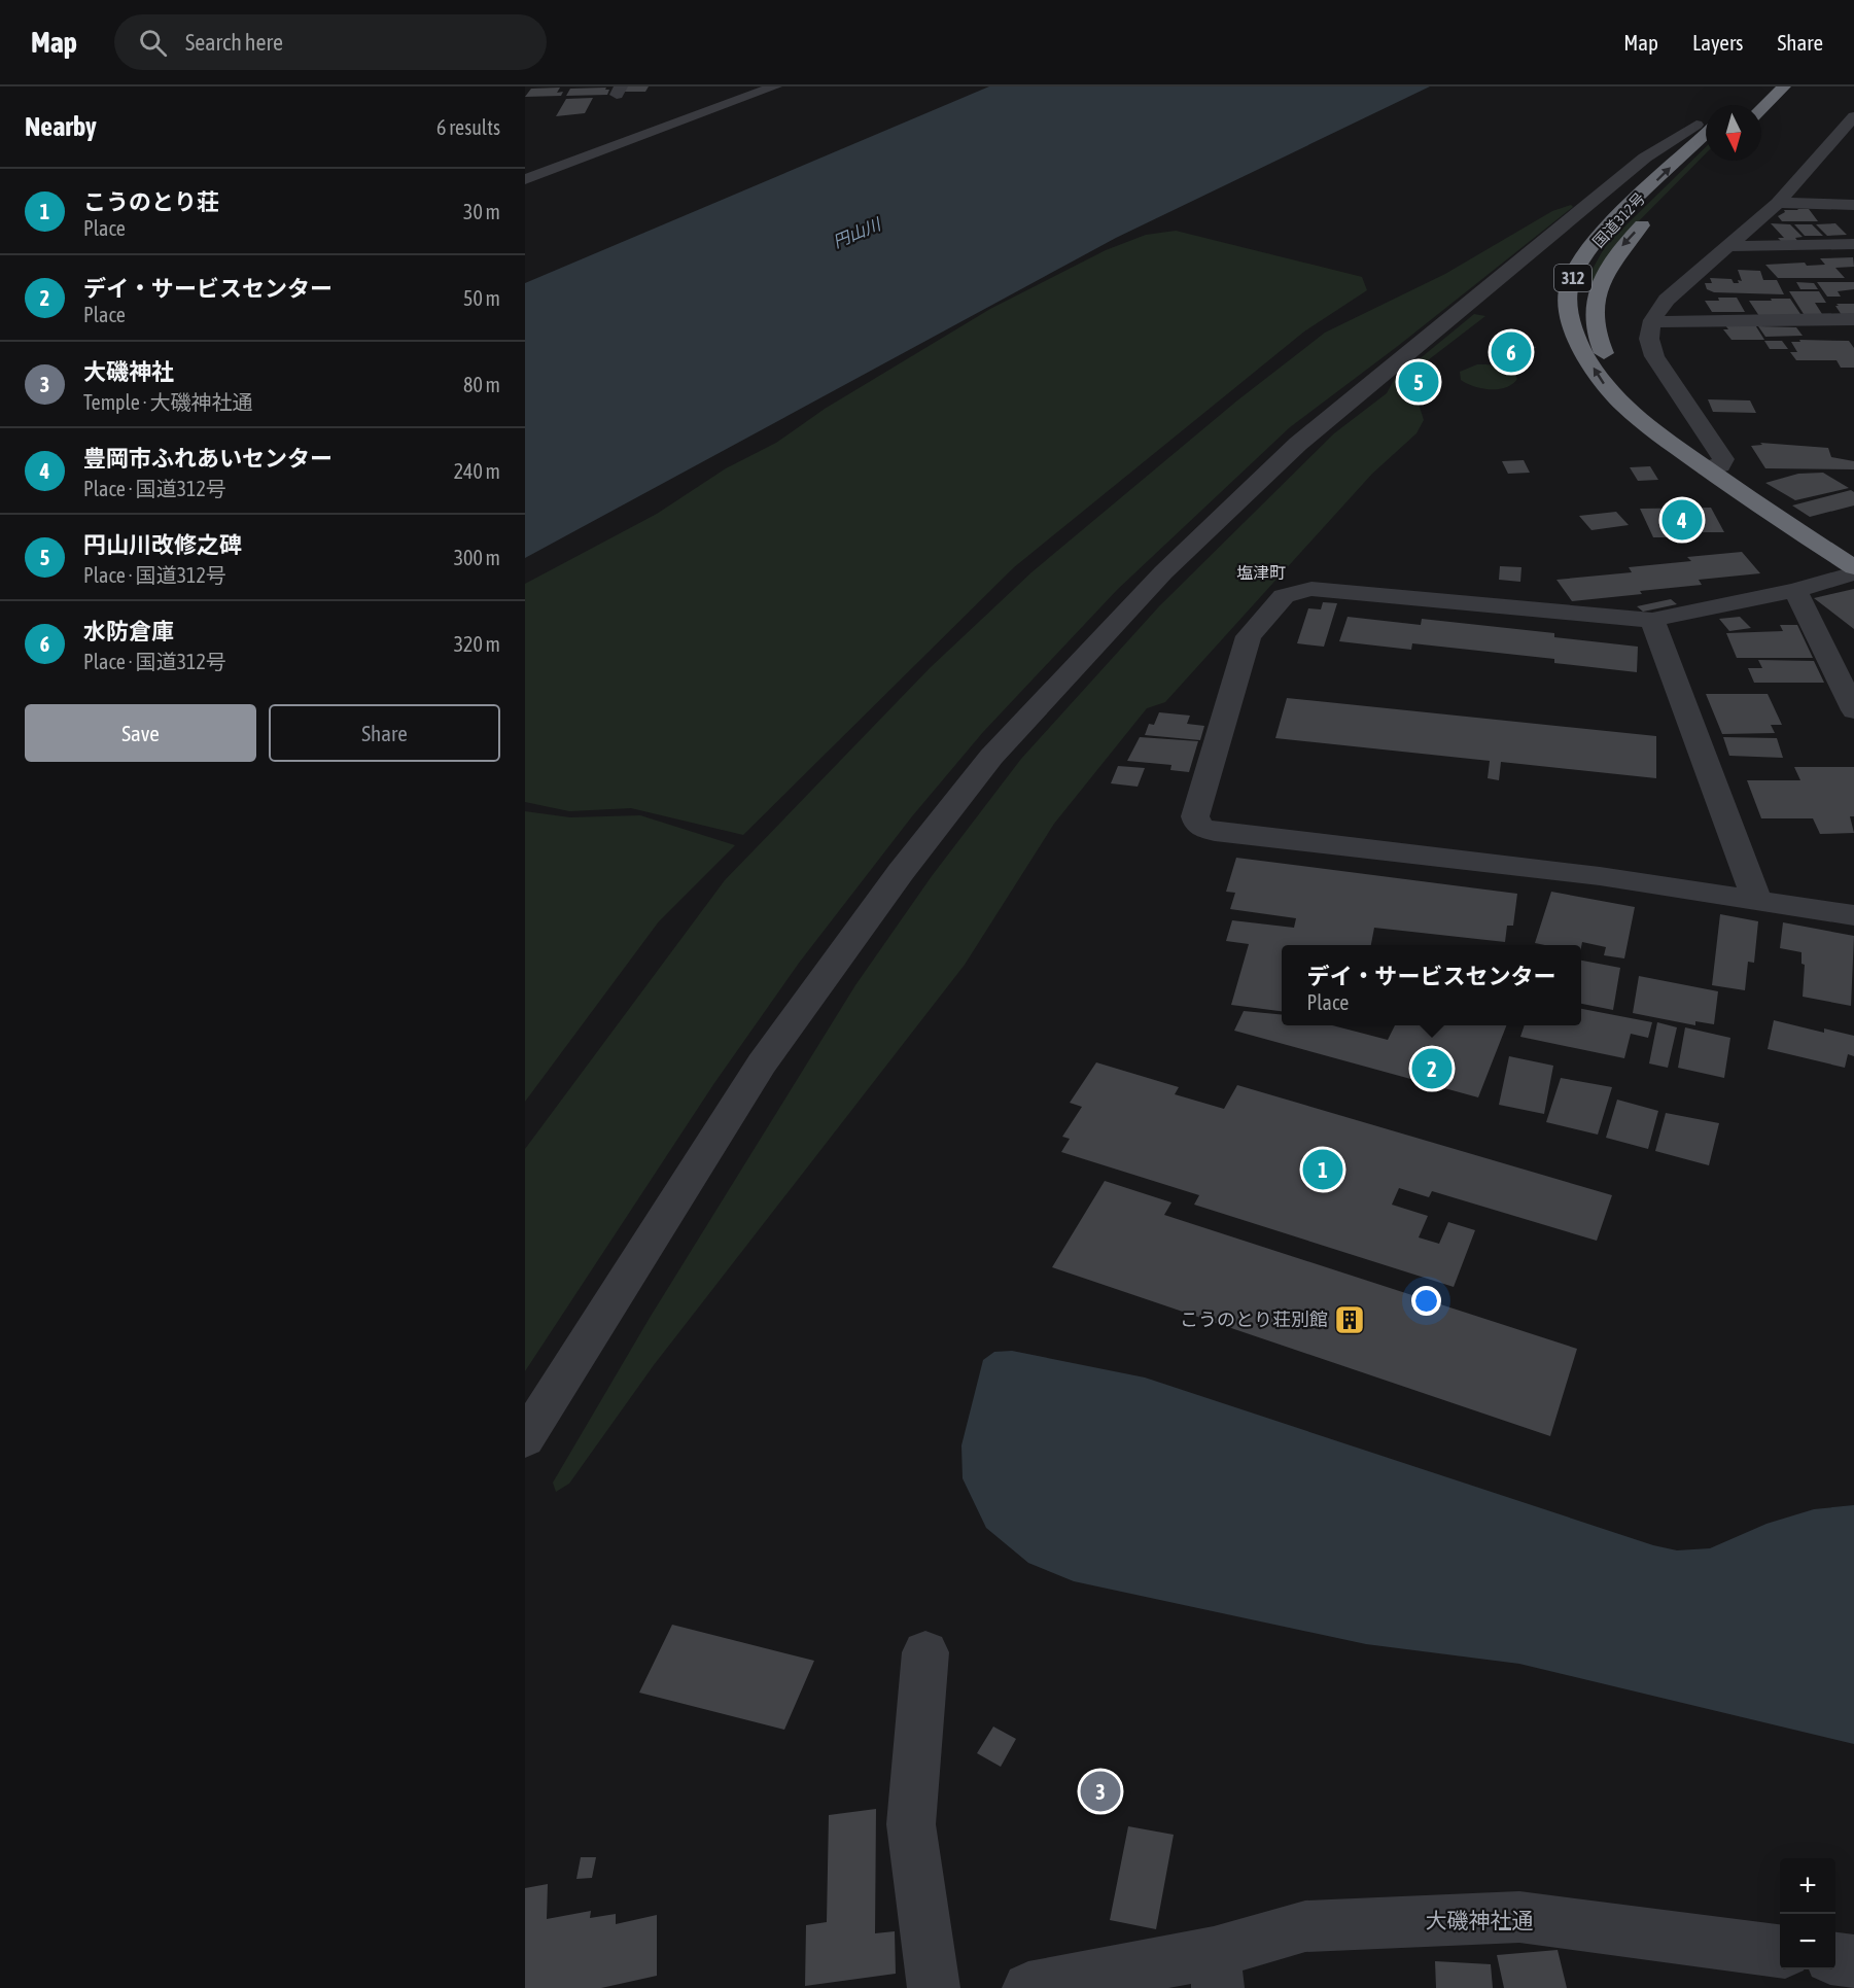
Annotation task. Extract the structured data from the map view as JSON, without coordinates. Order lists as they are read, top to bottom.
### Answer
{
  "streets": {
    "highway": ["国道312号", "312"],
    "street": ["大磯神社通"]
  },
  "districts": ["塩津町"],
  "water": ["円山川"],
  "places": {
    "building": ["こうのとり荘別館"]
  },
  "north": "bottom",
  "page": {
    "header": "Map",
    "search": "Search here",
    "nav": ["Map", "Layers", "Share"],
    "heading": ["Nearby", "6 results"],
    "list": [
      {
        "mark": "1",
        "name": "こうのとり荘",
        "note": "Place",
        "value": "30 m"
      },
      {
        "mark": "2",
        "name": "デイ・サービスセンター",
        "note": "Place",
        "value": "50 m"
      },
      {
        "mark": "3",
        "name": "大磯神社",
        "note": "Temple · 大磯神社通",
        "value": "80 m"
      },
      {
        "mark": "4",
        "name": "豊岡市ふれあいセンター",
        "note": "Place · 国道312号",
        "value": "240 m"
      },
      {
        "mark": "5",
        "name": "円山川改修之碑",
        "note": "Place · 国道312号",
        "value": "300 m"
      },
      {
        "mark": "6",
        "name": "水防倉庫",
        "note": "Place · 国道312号",
        "value": "320 m"
      }
    ],
    "pins": [
      "6",
      "5",
      "4",
      "2",
      "1",
      "3"
    ],
    "buttons": ["Save", "Share"],
    "popup": ["デイ・サービスセンター", "Place"],
    "map_buttons": ["+", "−"]
  }
}
